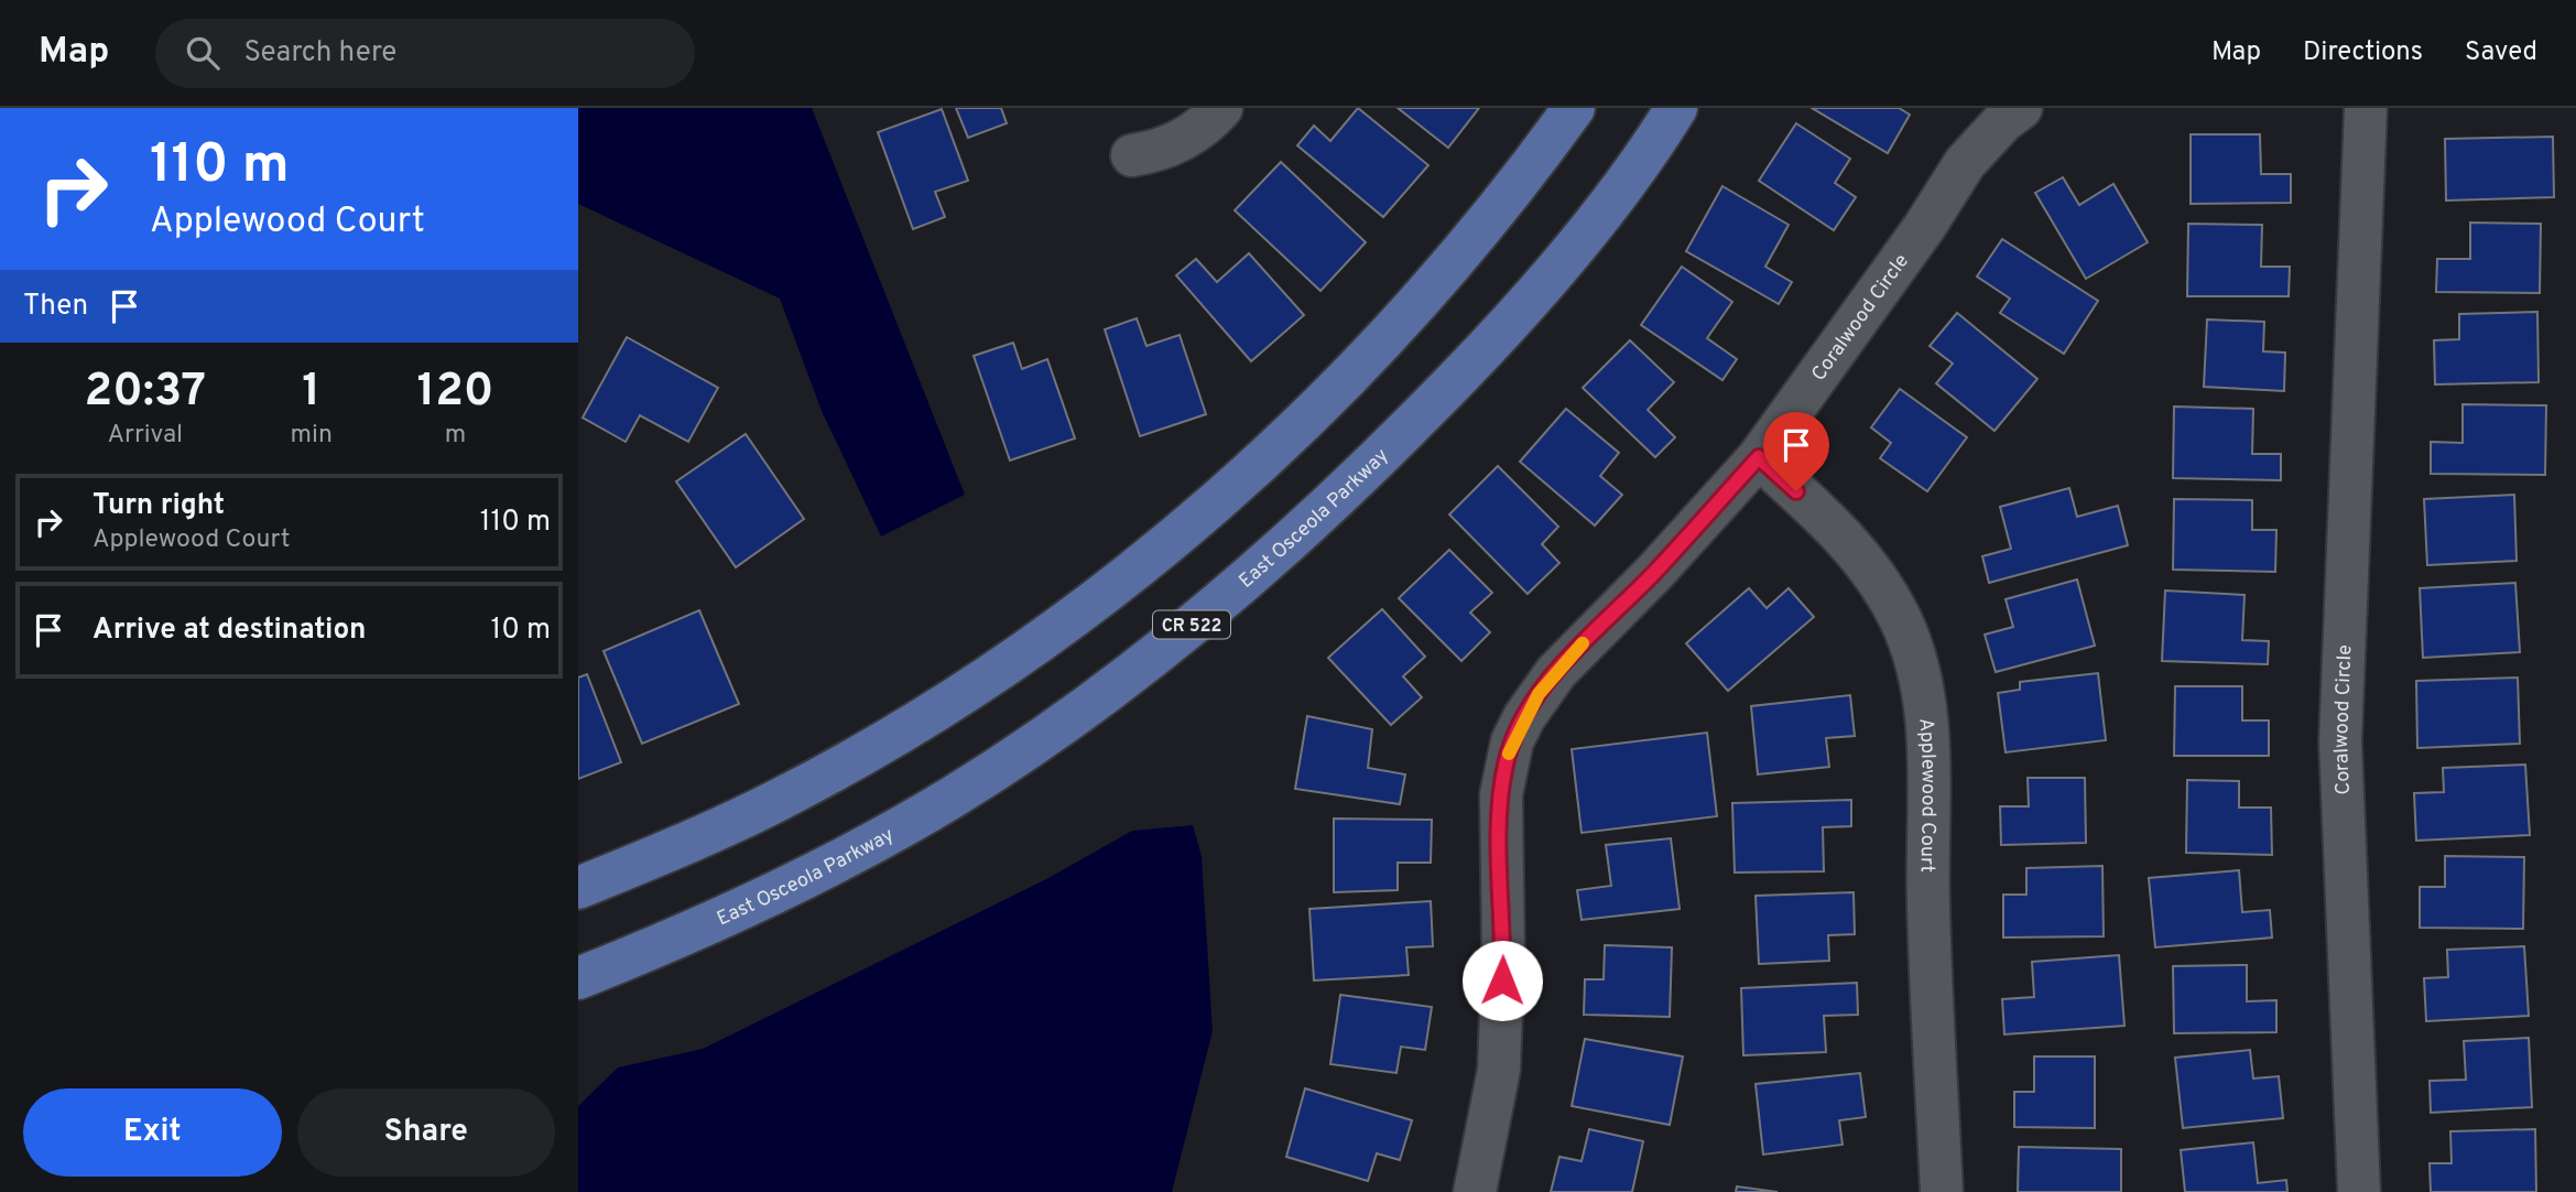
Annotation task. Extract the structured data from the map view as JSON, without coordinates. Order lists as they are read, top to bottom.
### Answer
{
  "streets": {
    "main road": ["East Osceola Parkway", "CR 522"],
    "street": ["Coralwood Circle", "Applewood Court"]
  },
  "crossings": [
    ["Coralwood Circle", "Applewood Court"]
  ],
  "page": {
    "header": "Map",
    "search": "Search here",
    "nav": ["Map", "Directions", "Saved"],
    "turn": ["110 m", "Applewood Court"],
    "then": "Then",
    "eta": [
      "20:37",
      "Arrival",
      "1",
      "min",
      "120",
      "m"
    ],
    "list": [
      {
        "name": "Turn right",
        "note": "Applewood Court",
        "value": "110 m"
      },
      {
        "name": "Arrive at destination",
        "value": "10 m"
      }
    ],
    "buttons": ["Exit", "Share"]
  }
}
